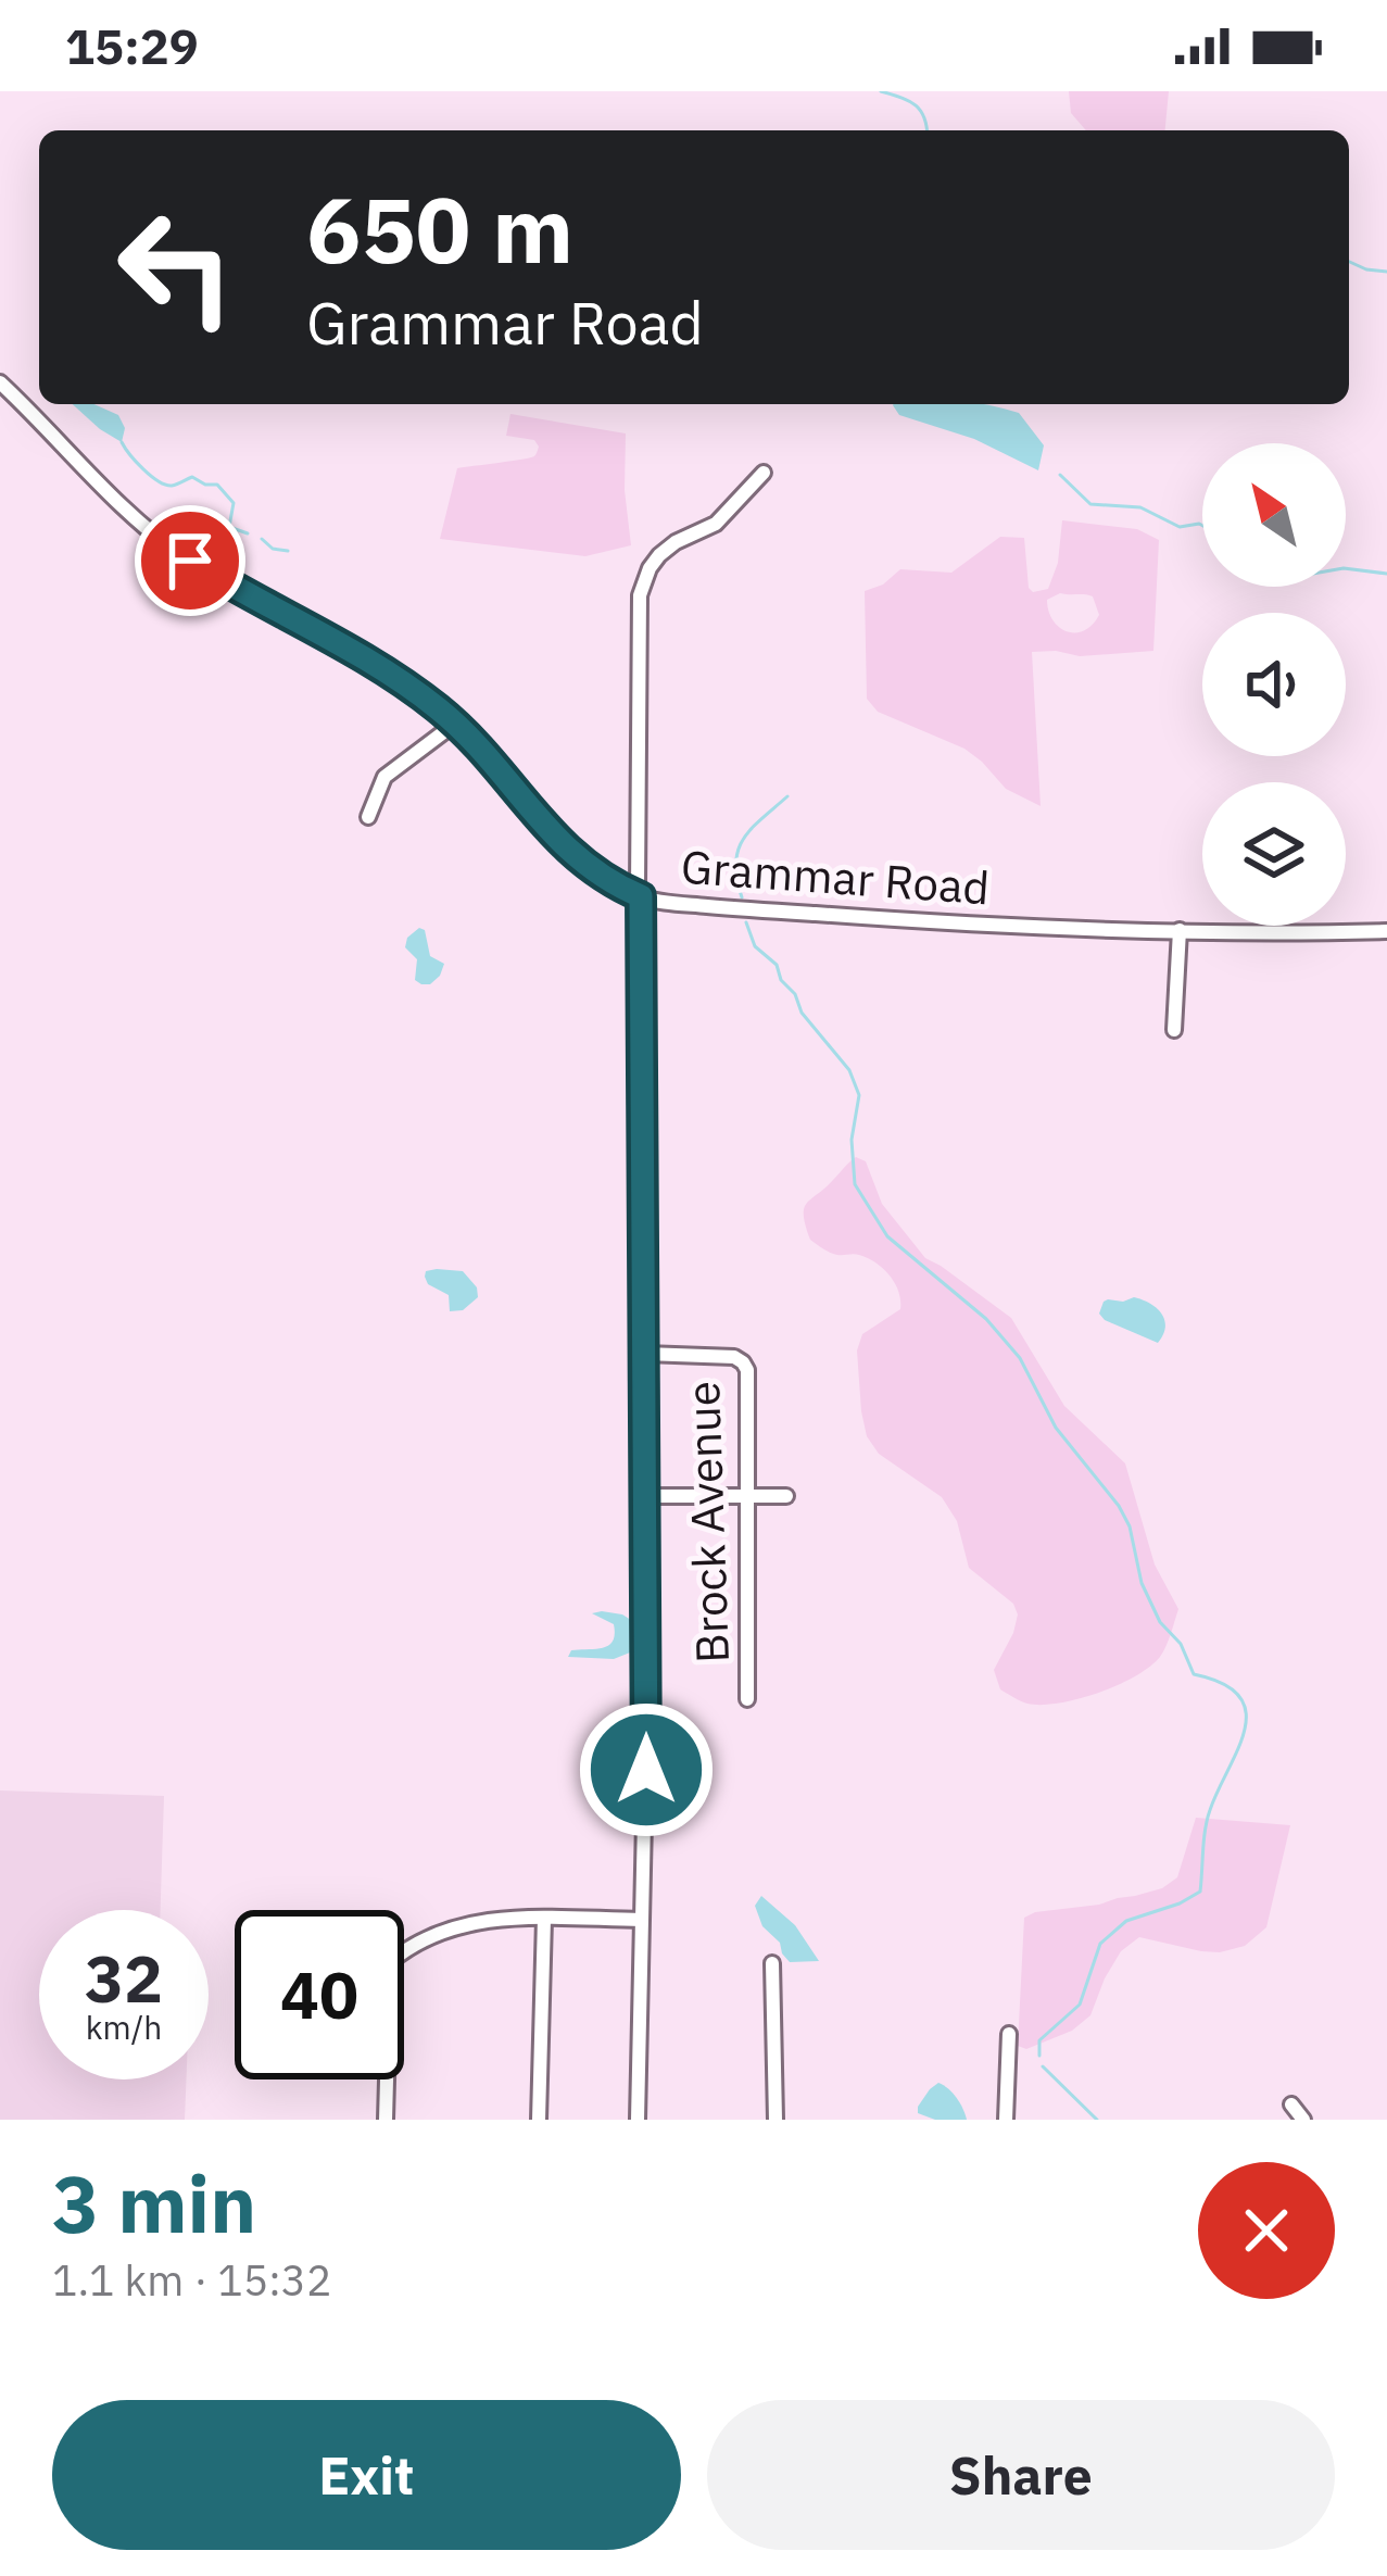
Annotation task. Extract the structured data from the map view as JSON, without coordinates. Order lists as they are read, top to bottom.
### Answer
{
  "streets": {
    "street": ["Grammar Road", "Brock Avenue"]
  },
  "north": "top left",
  "page": {
    "status": "15:29",
    "turn": ["650 m", "Grammar Road"],
    "speed": "32 km/h",
    "limit": "40",
    "heading": ["3 min", "1.1 km · 15:32"],
    "buttons": ["Exit", "Share"]
  }
}
